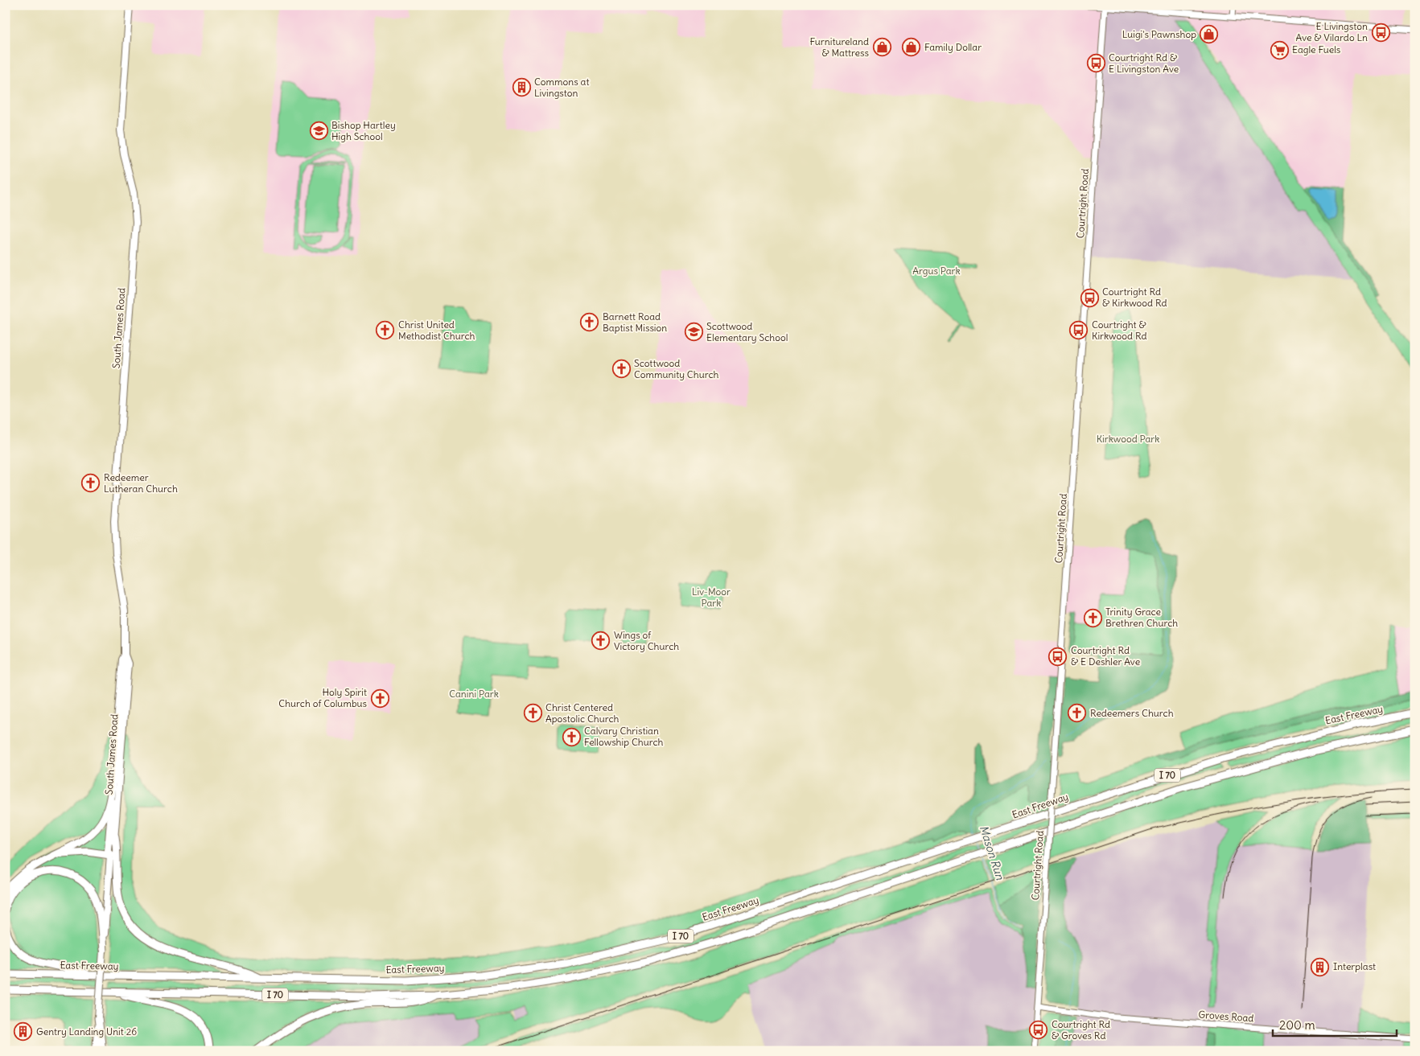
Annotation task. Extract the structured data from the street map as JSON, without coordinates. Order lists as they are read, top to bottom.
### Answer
{
  "streets": {
    "highway": ["East Freeway", "I 70"],
    "main road": ["South James Road"],
    "street": ["Courtright Road", "Groves Road"]
  },
  "crossings": [
    ["Courtright Road", "Groves Road"]
  ],
  "water": ["Mason Run"],
  "parks": [
    "Argus Park",
    "Kirkwood Park",
    "Liv-Moor Park",
    "Canini Park"
  ],
  "places": {
    "bus stop": [
      "E Livingston Ave & Vilardo Ln",
      "Courtright Rd & E Livingston Ave",
      "Courtright Rd & Kirkwood Rd",
      "Courtright & Kirkwood Rd",
      "Courtright Rd & E Deshler Ave",
      "Courtright Rd & Groves Rd"
    ],
    "shop": ["Luigi's Pawnshop", "Furnitureland & Mattress", "Family Dollar"],
    "supermarket": ["Eagle Fuels"],
    "building": ["Commons at Livingston", "Interplast", "Gentry Landing Unit 26"],
    "school or university": ["Bishop Hartley High School", "Scottwood Elementary School"],
    "church": [
      "Barnett Road Baptist Mission",
      "Christ United Methodist Church",
      "Scottwood Community Church",
      "Redeemer Lutheran Church",
      "Trinity Grace Brethren Church",
      "Wings of Victory Church",
      "Holy Spirit Church of Columbus",
      "Christ Centered Apostolic Church",
      "Redeemers Church",
      "Calvary Christian Fellowship Church"
    ]
  },
  "scale_bar": "200 m"
}
